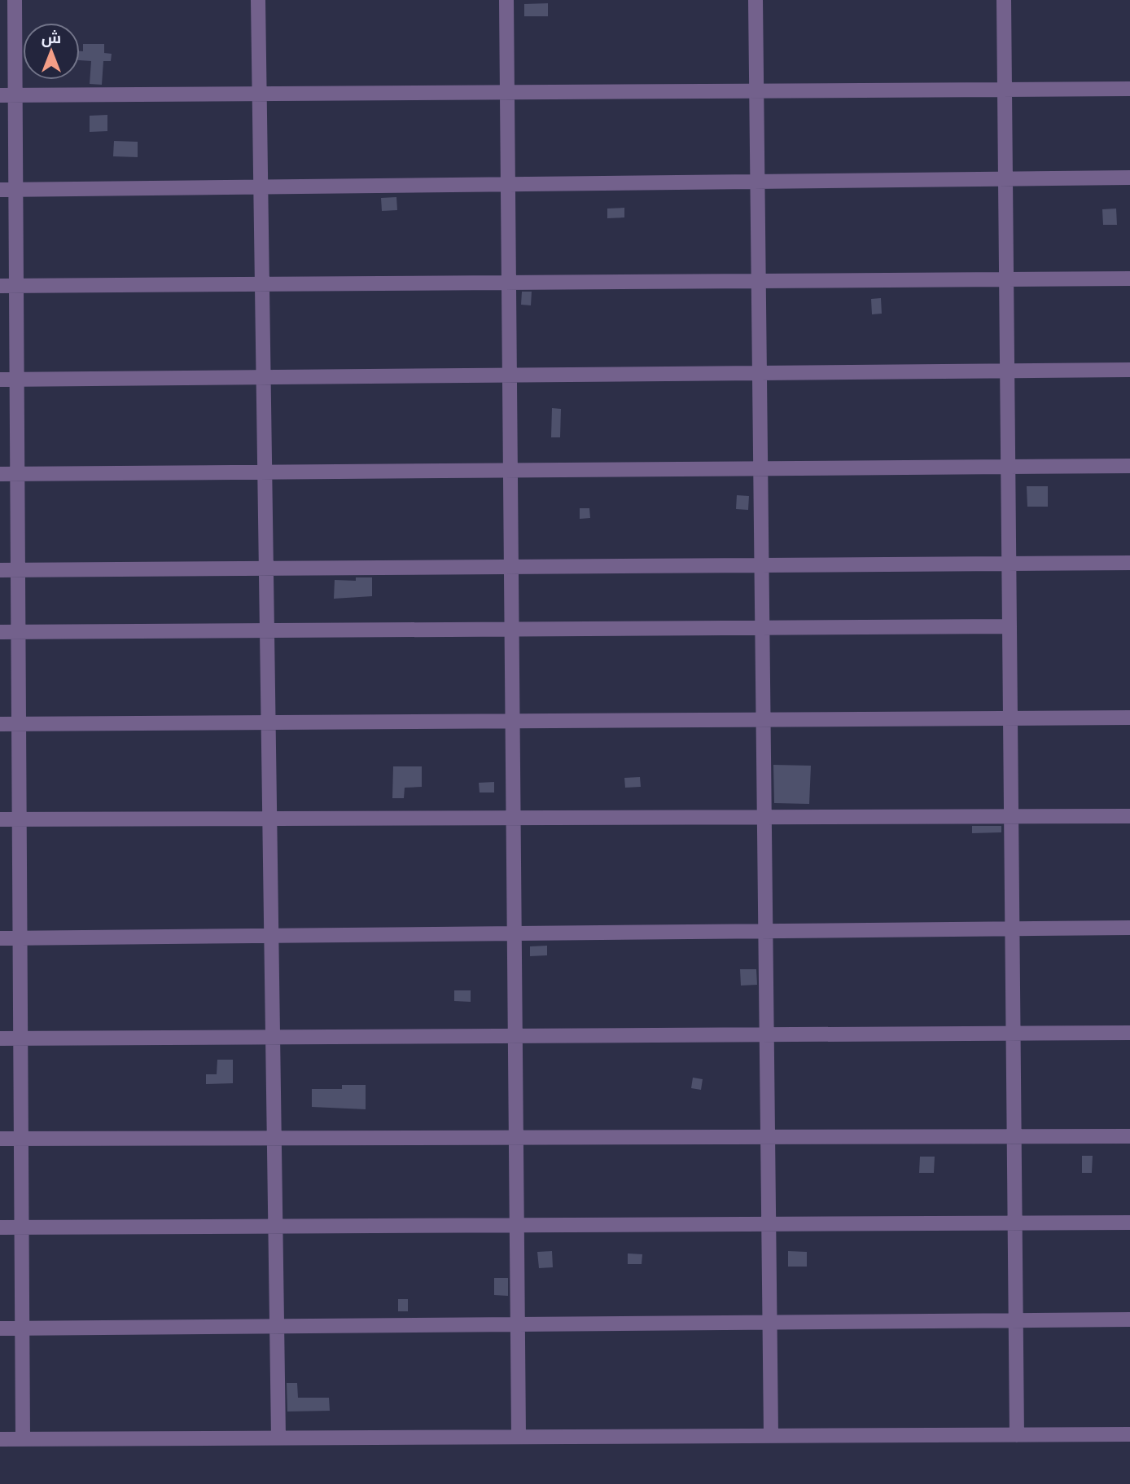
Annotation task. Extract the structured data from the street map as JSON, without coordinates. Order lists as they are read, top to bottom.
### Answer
{
  "north": "top"
}
